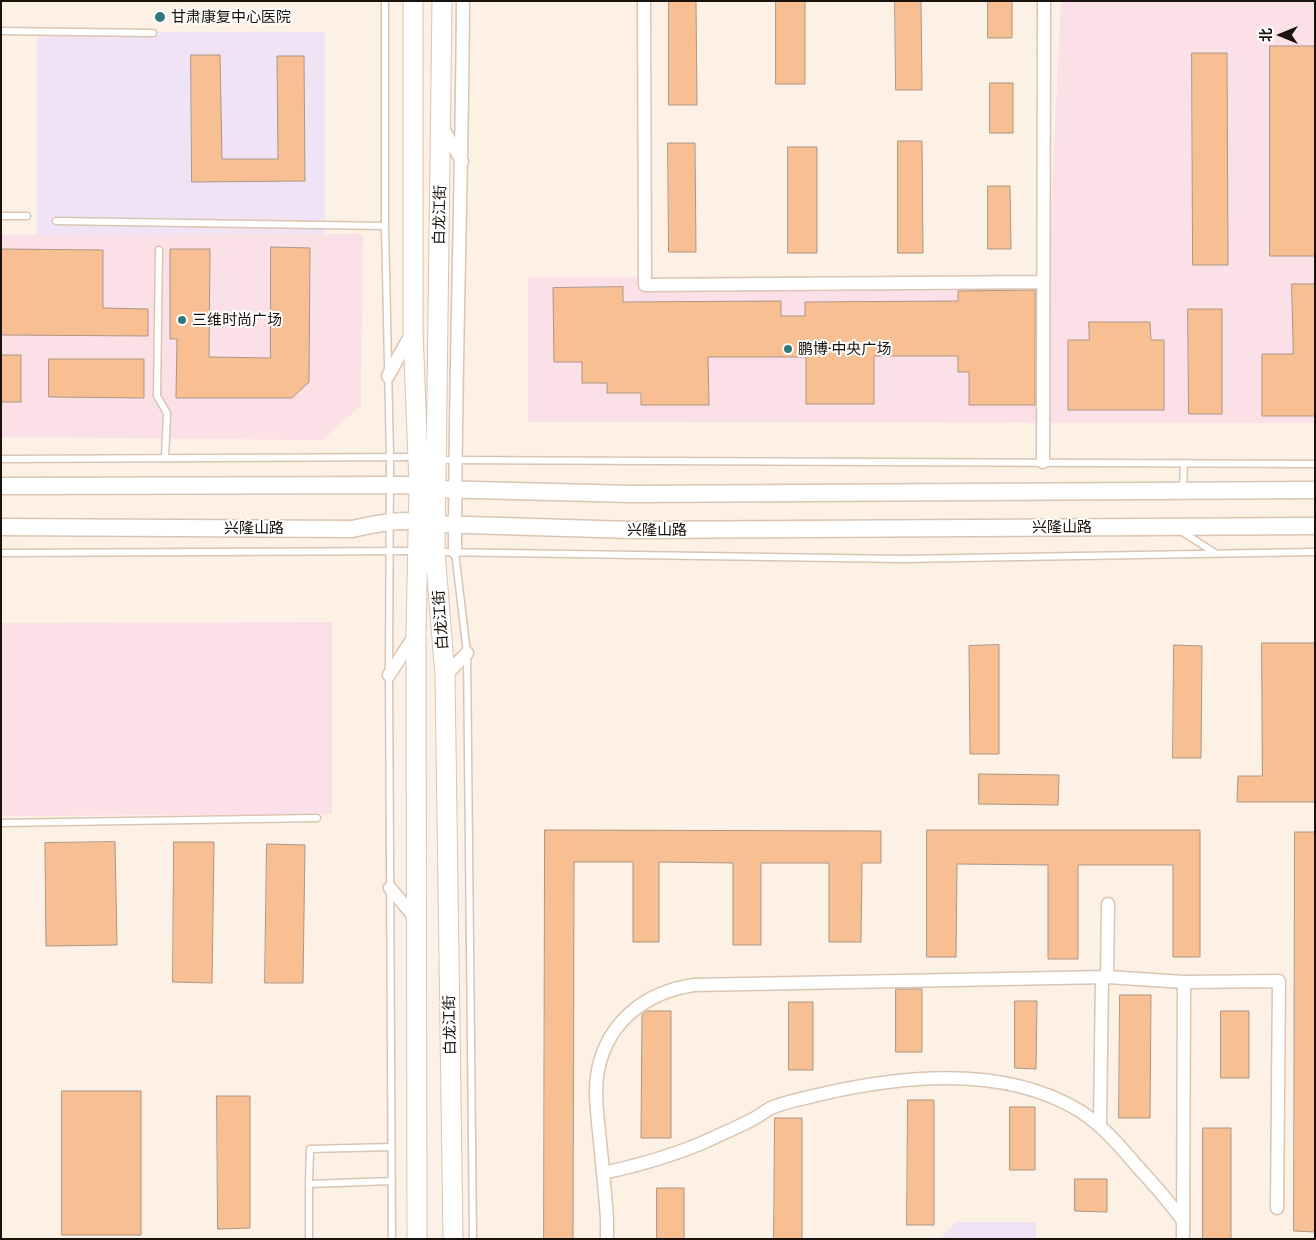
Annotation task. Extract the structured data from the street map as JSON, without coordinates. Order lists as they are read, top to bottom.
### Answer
{
  "streets": {
    "main road": ["白龙江街"],
    "street": ["兴隆山路"]
  },
  "crossings": [
    ["白龙江街", "兴隆山路"]
  ],
  "places": ["甘肃康复中心医院", "三维时尚广场", "鹏博·中央广场"],
  "north": "left"
}
